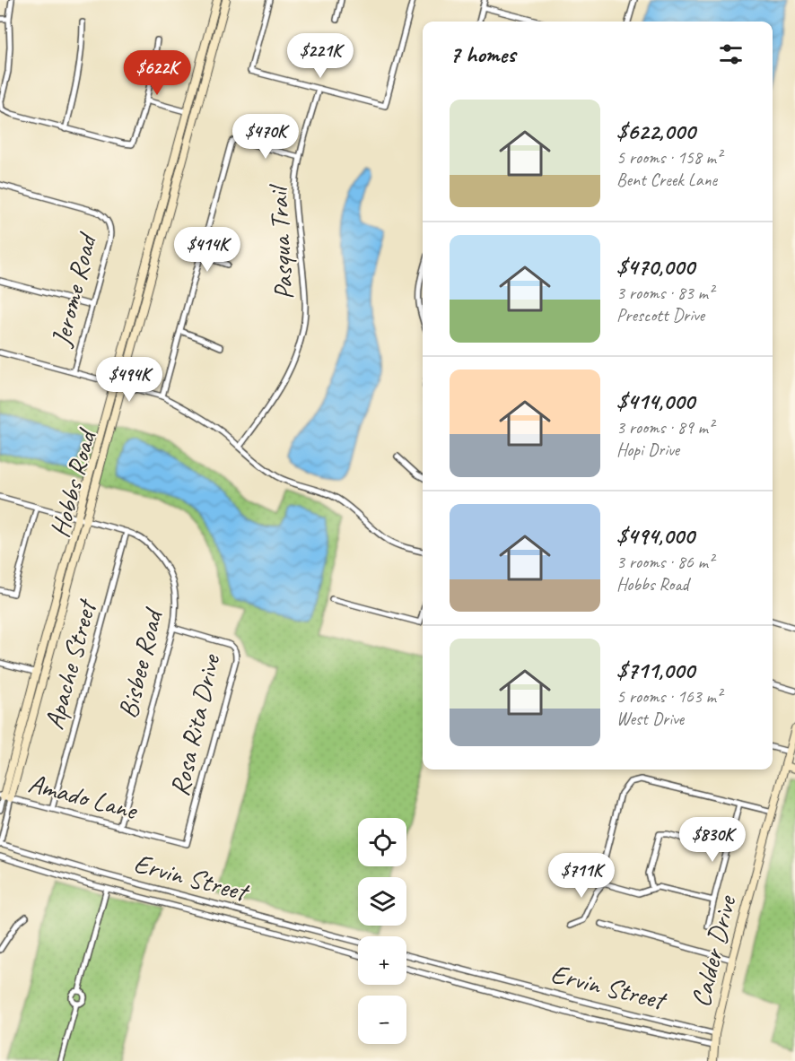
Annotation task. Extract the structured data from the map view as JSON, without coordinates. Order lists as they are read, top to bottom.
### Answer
{
  "streets": {
    "street": [
      "Pasqua Trail",
      "Jerome Road",
      "Hobbs Road",
      "Bisbee Road",
      "Apache Street",
      "Rosa Rita Drive",
      "Amado Lane",
      "Ervin Street",
      "Calder Drive"
    ]
  },
  "crossings": [
    ["Hobbs Road", "Bisbee Road"],
    ["Hobbs Road", "Amado Lane"],
    ["Hobbs Road", "Ervin Street"],
    ["Bisbee Road", "Apache Street"],
    ["Bisbee Road", "Rosa Rita Drive"],
    ["Bisbee Road", "Amado Lane"],
    ["Apache Street", "Amado Lane"],
    ["Rosa Rita Drive", "Amado Lane"],
    ["Ervin Street", "Calder Drive"]
  ],
  "page": {
    "heading": "7 homes",
    "price": [
      "$221K",
      "$622K",
      "$470K",
      "$414K",
      "$494K",
      "$830K",
      "$711K"
    ],
    "list": [
      {
        "name": "$622,000",
        "note": "5 rooms · 158 m² · Bent Creek Lane"
      },
      {
        "name": "$470,000",
        "note": "3 rooms · 83 m² · Prescott Drive"
      },
      {
        "name": "$414,000",
        "note": "3 rooms · 89 m² · Hopi Drive"
      },
      {
        "name": "$494,000",
        "note": "3 rooms · 86 m² · Hobbs Road"
      },
      {
        "name": "$711,000",
        "note": "5 rooms · 163 m² · West Drive"
      }
    ],
    "map_buttons": ["+", "−"]
  }
}
